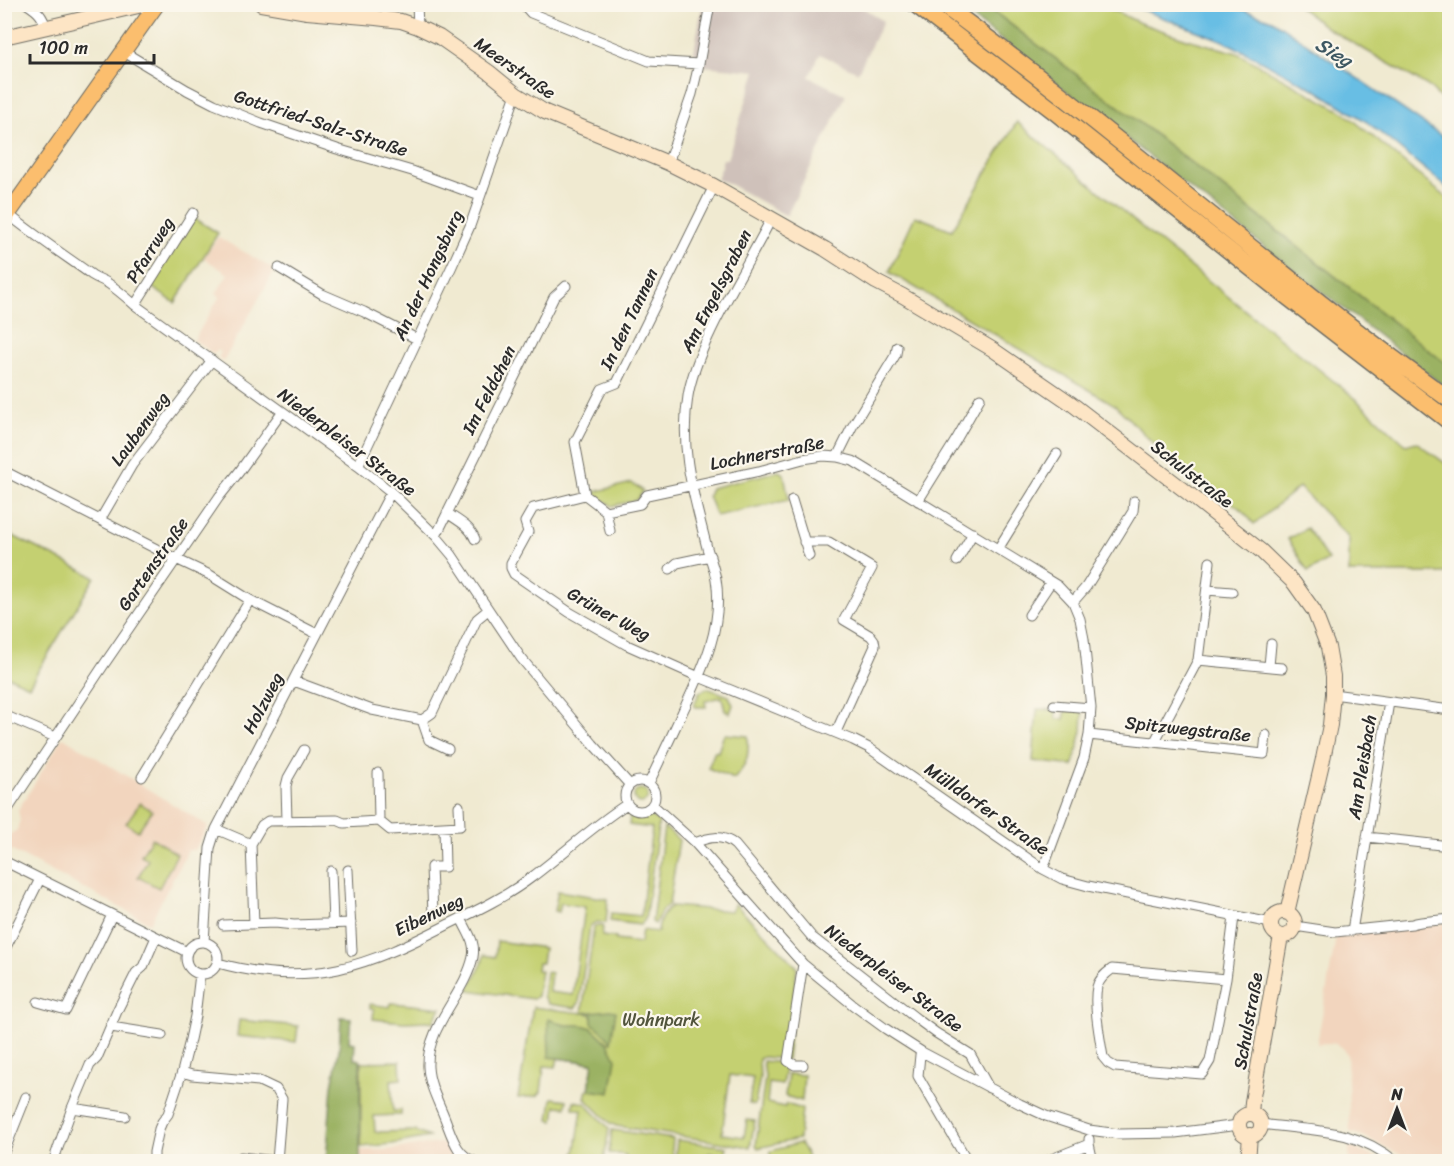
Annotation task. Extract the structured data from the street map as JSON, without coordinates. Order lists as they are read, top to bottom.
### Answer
{
  "streets": {
    "street": [
      "Meerstraße",
      "Gottfried-Salz-Straße",
      "Pfarrweg",
      "An der Hongsburg",
      "Am Engelsgraben",
      "In den Tannen",
      "Im Feldchen",
      "Laubenweg",
      "Niederpleiser Straße",
      "Lochnerstraße",
      "Schulstraße",
      "Gartenstraße",
      "Grüner Weg",
      "Holzweg",
      "Spitzwegstraße",
      "Am Pleisbach",
      "Mülldorfer Straße",
      "Eibenweg"
    ]
  },
  "crossings": [
    ["Meerstraße", "An der Hongsburg"],
    ["Meerstraße", "Am Engelsgraben"],
    ["Meerstraße", "In den Tannen"],
    ["Meerstraße", "Schulstraße"],
    ["Gottfried-Salz-Straße", "An der Hongsburg"],
    ["Pfarrweg", "Niederpleiser Straße"],
    ["An der Hongsburg", "Niederpleiser Straße"],
    ["Am Engelsgraben", "Niederpleiser Straße"],
    ["Am Engelsgraben", "Lochnerstraße"],
    ["Am Engelsgraben", "Schulstraße"],
    ["Am Engelsgraben", "Grüner Weg"],
    ["Am Engelsgraben", "Mülldorfer Straße"],
    ["Am Engelsgraben", "Eibenweg"],
    ["In den Tannen", "Grüner Weg"],
    ["Im Feldchen", "Niederpleiser Straße"],
    ["Laubenweg", "Niederpleiser Straße"],
    ["Niederpleiser Straße", "Gartenstraße"],
    ["Niederpleiser Straße", "Holzweg"],
    ["Niederpleiser Straße", "Eibenweg"],
    ["Lochnerstraße", "Spitzwegstraße"],
    ["Lochnerstraße", "Mülldorfer Straße"],
    ["Schulstraße", "Am Pleisbach"],
    ["Schulstraße", "Mülldorfer Straße"],
    ["Grüner Weg", "Mülldorfer Straße"],
    ["Holzweg", "Eibenweg"]
  ],
  "water": ["Sieg"],
  "parks": ["Wohnpark"],
  "scale_bar": "100 m",
  "north": "top"
}
